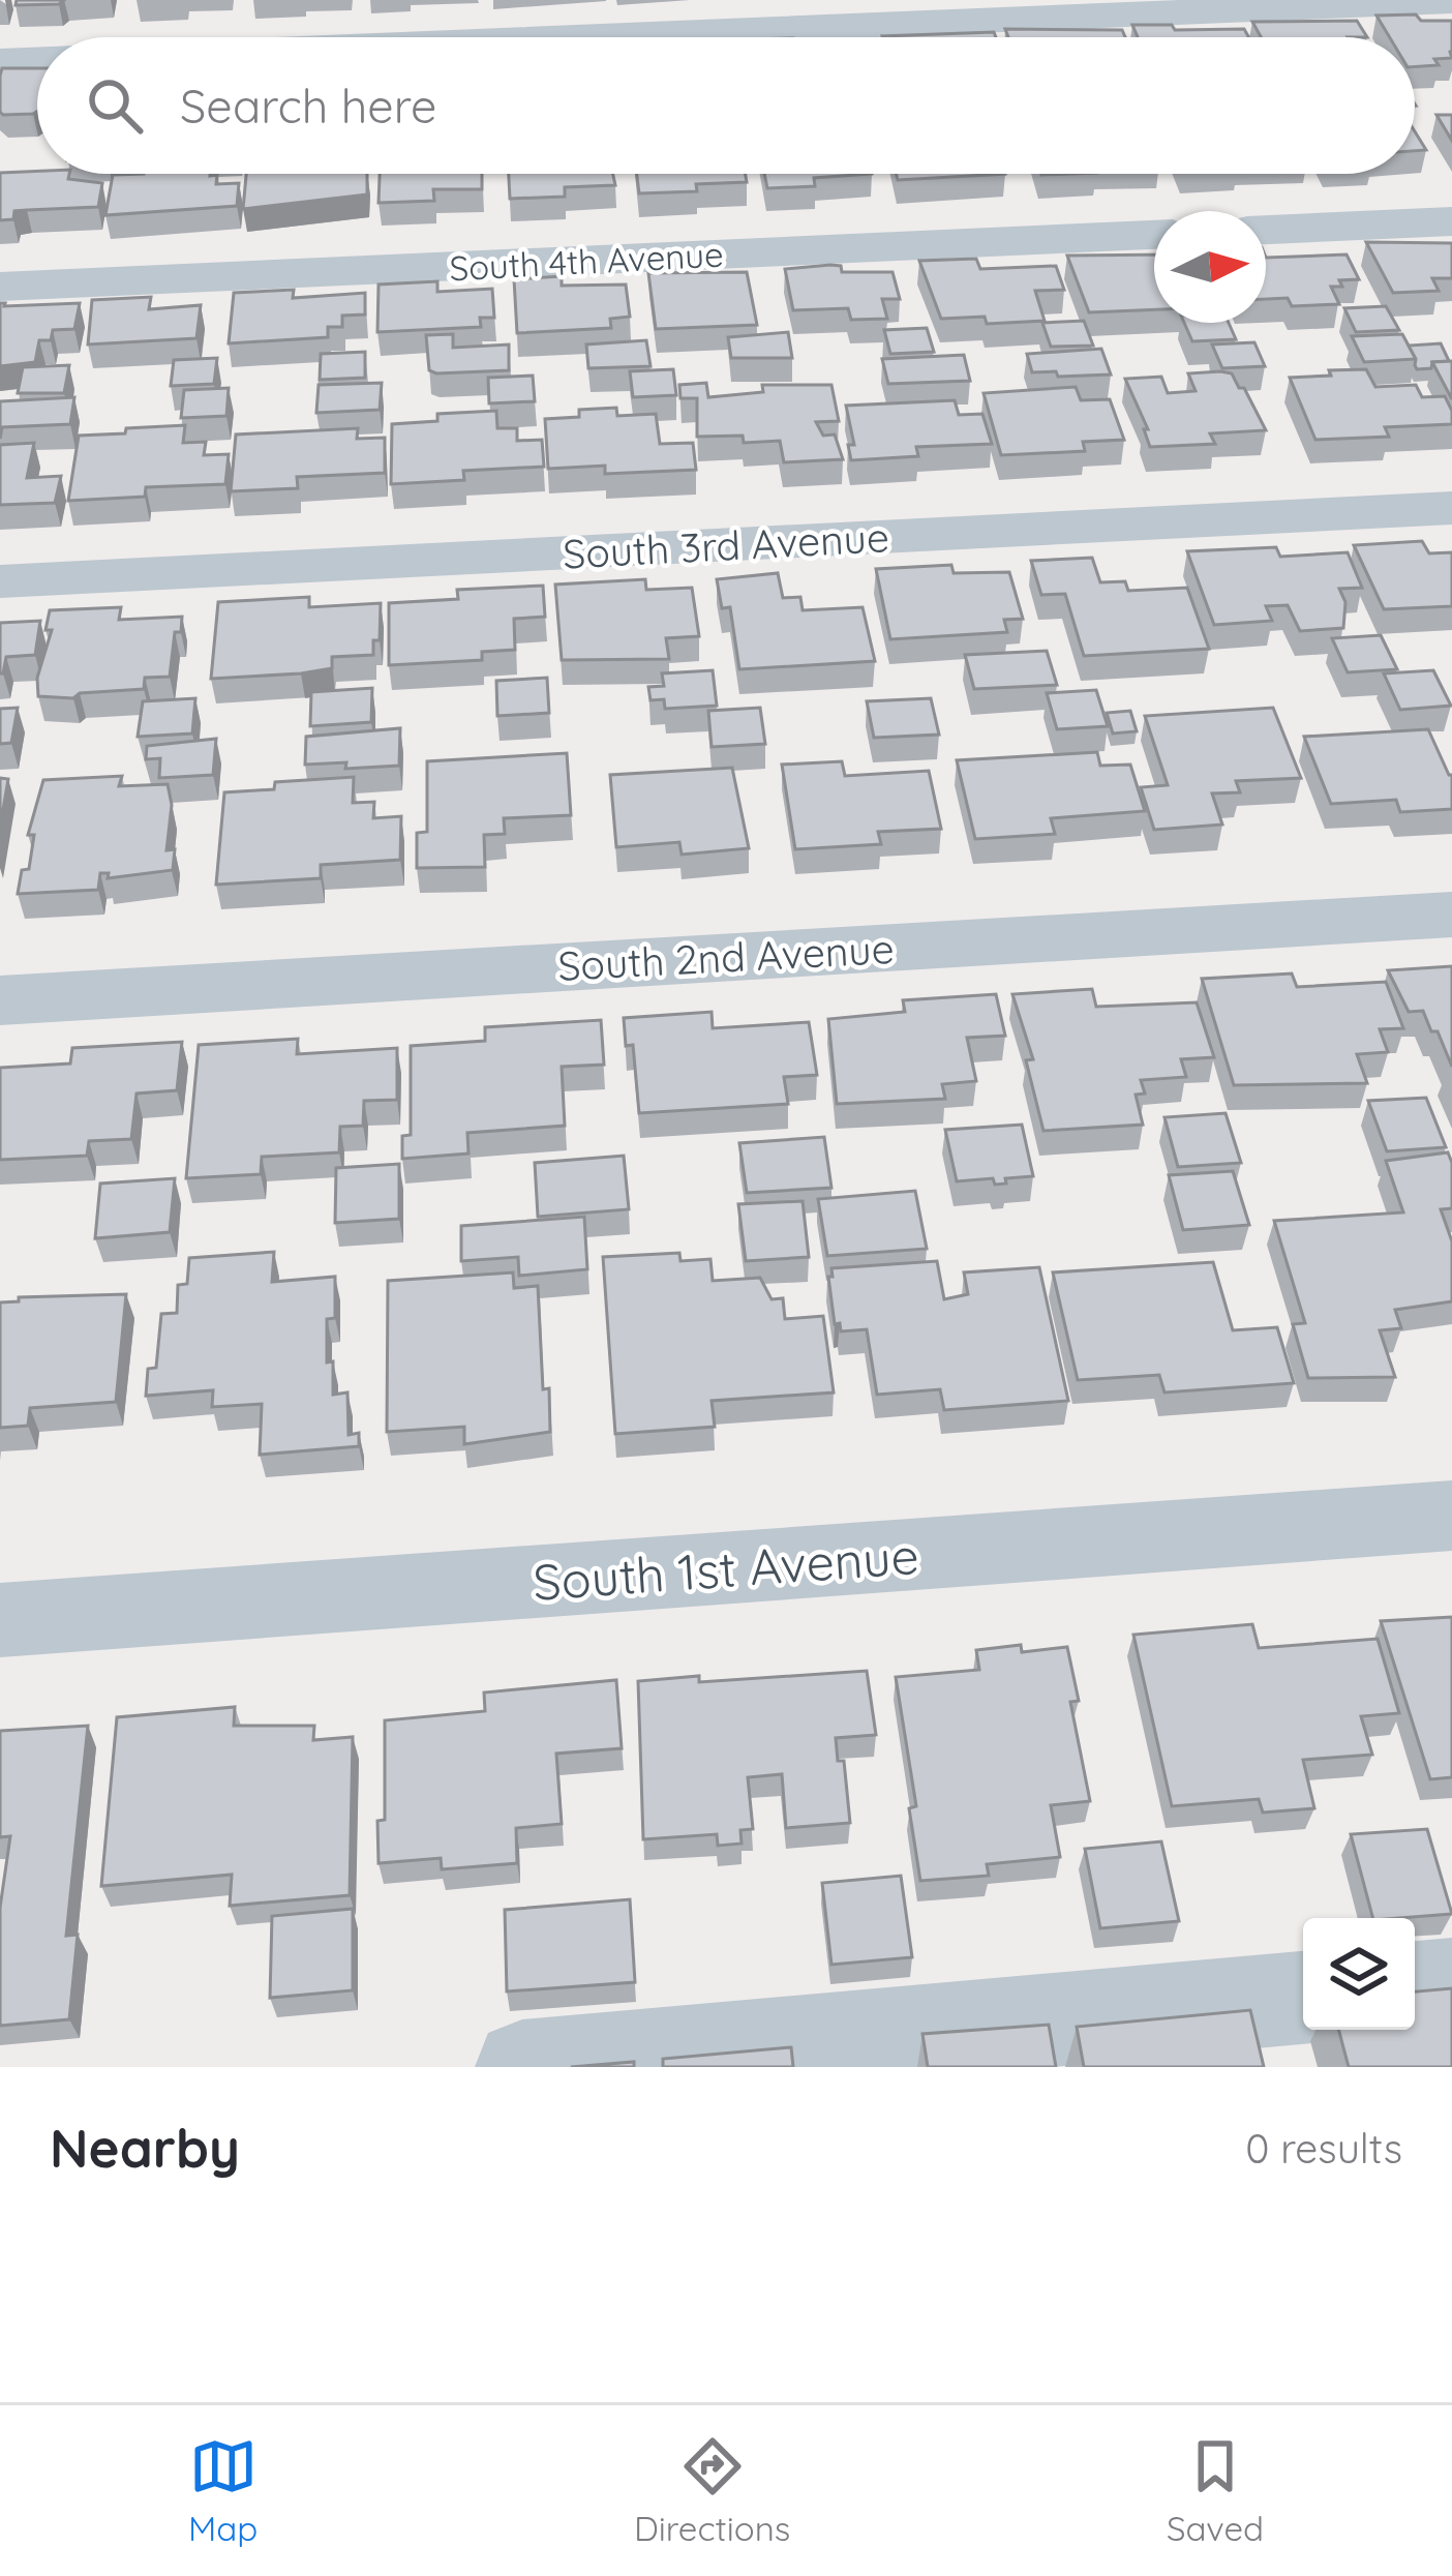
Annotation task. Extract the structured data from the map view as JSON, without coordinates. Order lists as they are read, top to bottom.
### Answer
{
  "streets": {
    "street": [
      "South 4th Avenue",
      "South 3rd Avenue",
      "South 2nd Avenue",
      "South 1st Avenue"
    ]
  },
  "north": "right",
  "page": {
    "search": "Search here",
    "heading": ["Nearby", "0 results"],
    "nav": ["Map", "Directions", "Saved"]
  }
}
